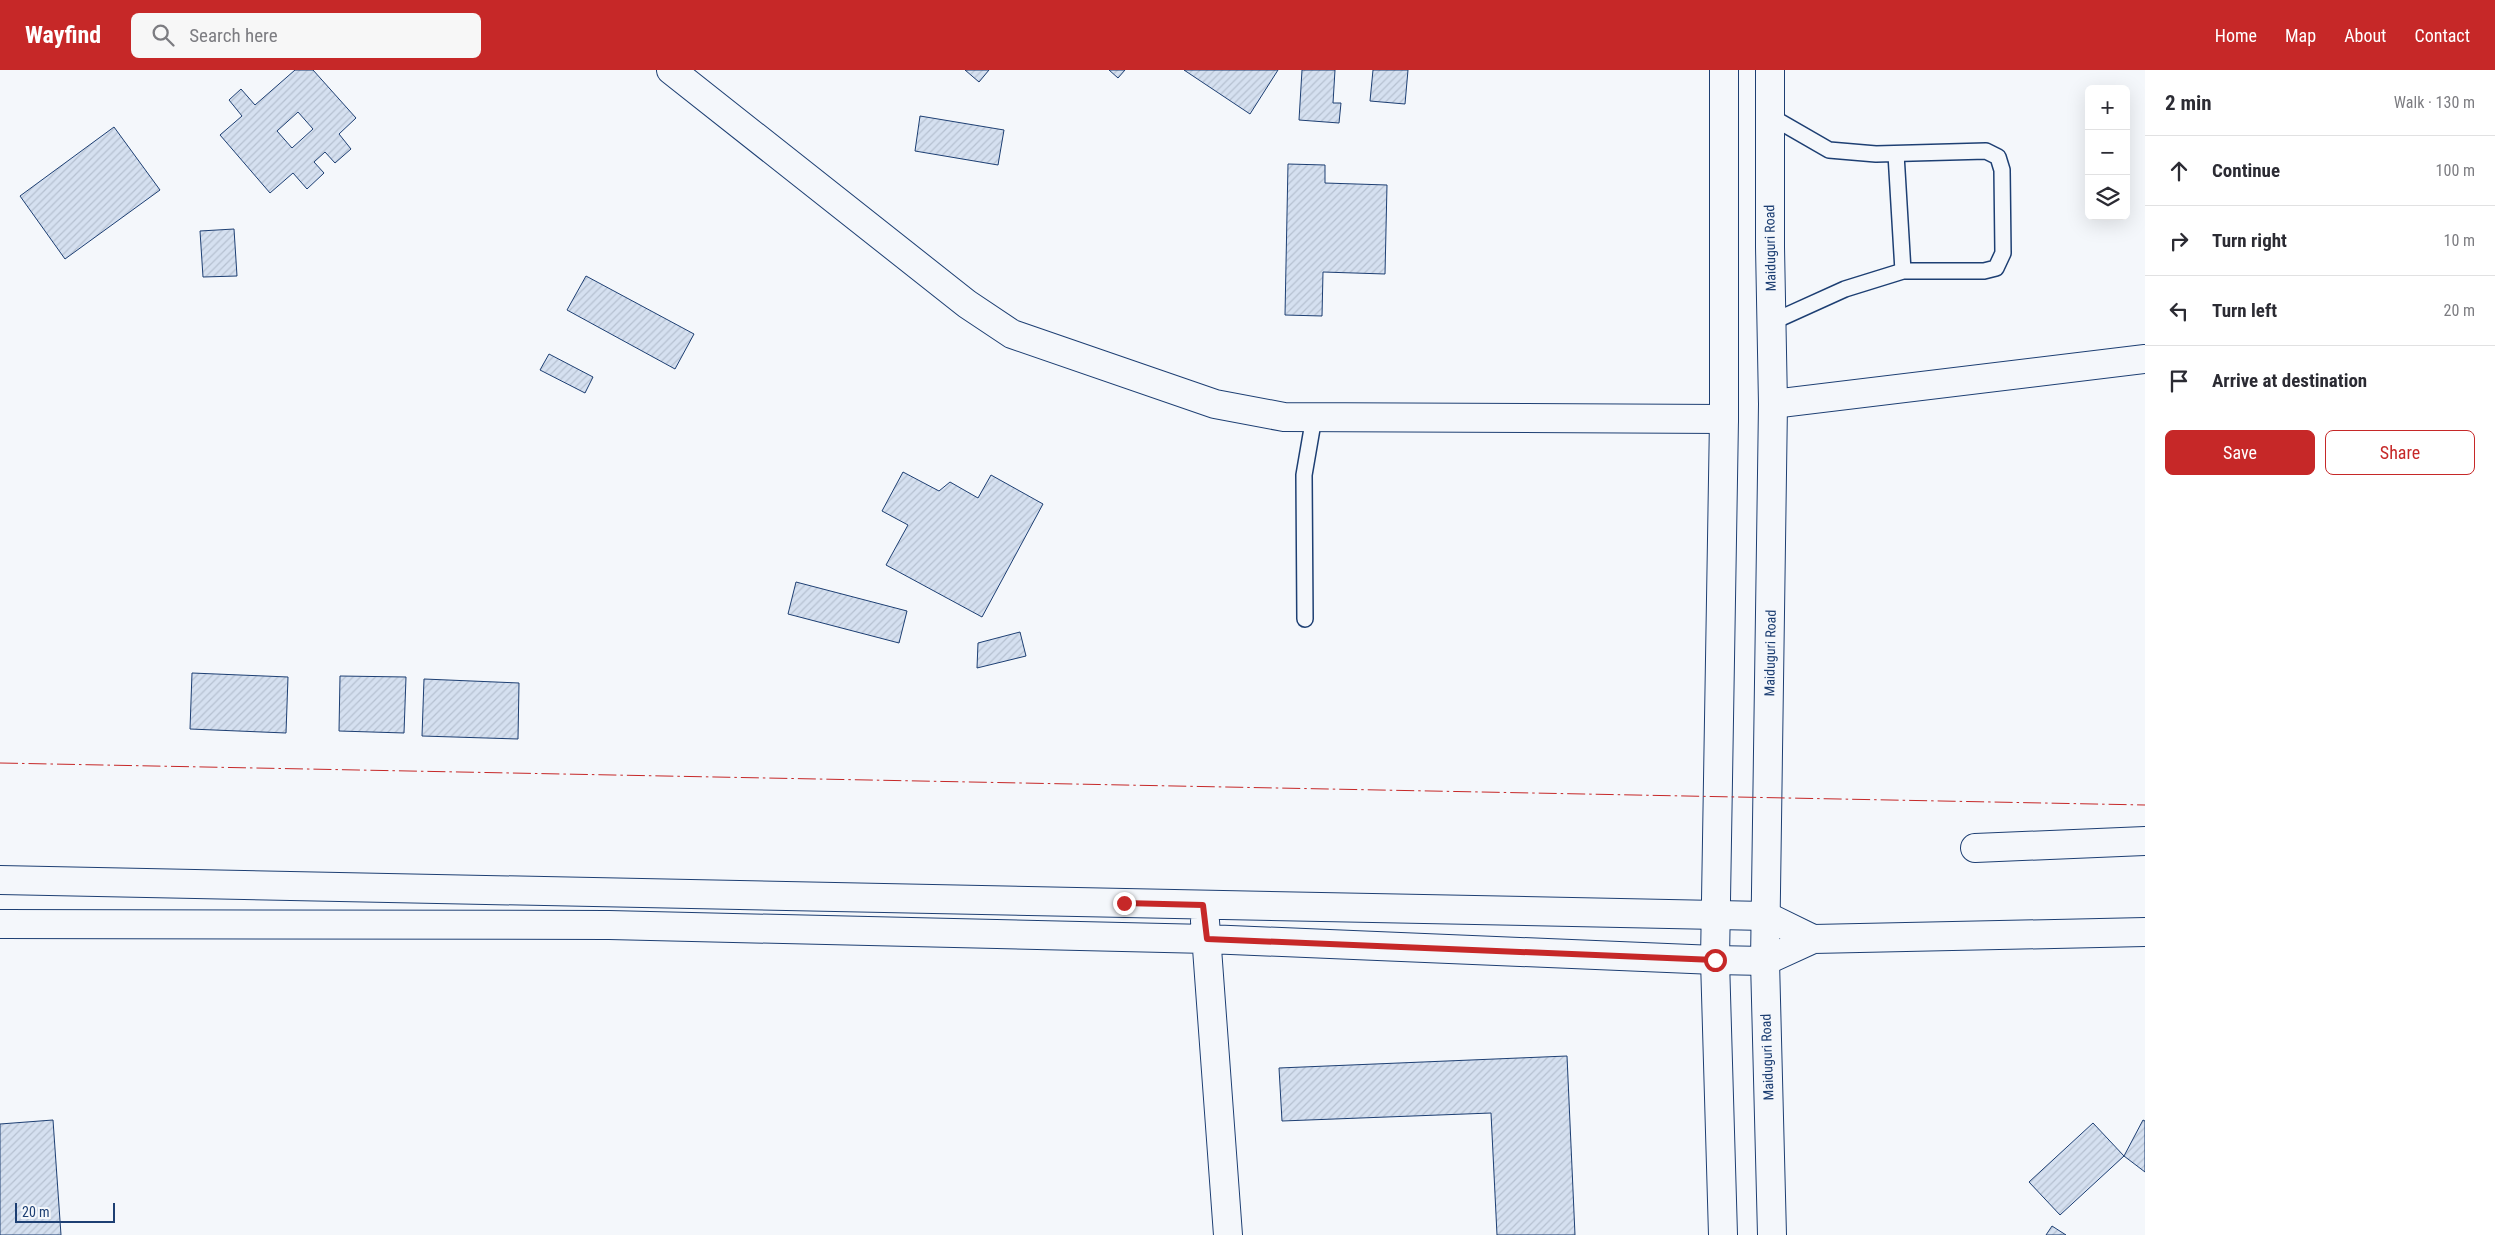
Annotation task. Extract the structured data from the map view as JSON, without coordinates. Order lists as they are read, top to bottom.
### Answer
{
  "streets": {
    "main road": ["Maiduguri Road"]
  },
  "scale_bar": "20 m",
  "page": {
    "header": "Wayfind",
    "search": "Search here",
    "nav": [
      "Home",
      "Map",
      "About",
      "Contact"
    ],
    "heading": ["2 min", "Walk · 130 m"],
    "map_buttons": ["+", "−"],
    "list": [
      ["Continue", "100 m"],
      ["Turn right", "10 m"],
      ["Turn left", "20 m"],
      "Arrive at destination"
    ],
    "buttons": ["Save", "Share"],
    "scale": "20 m"
  }
}
